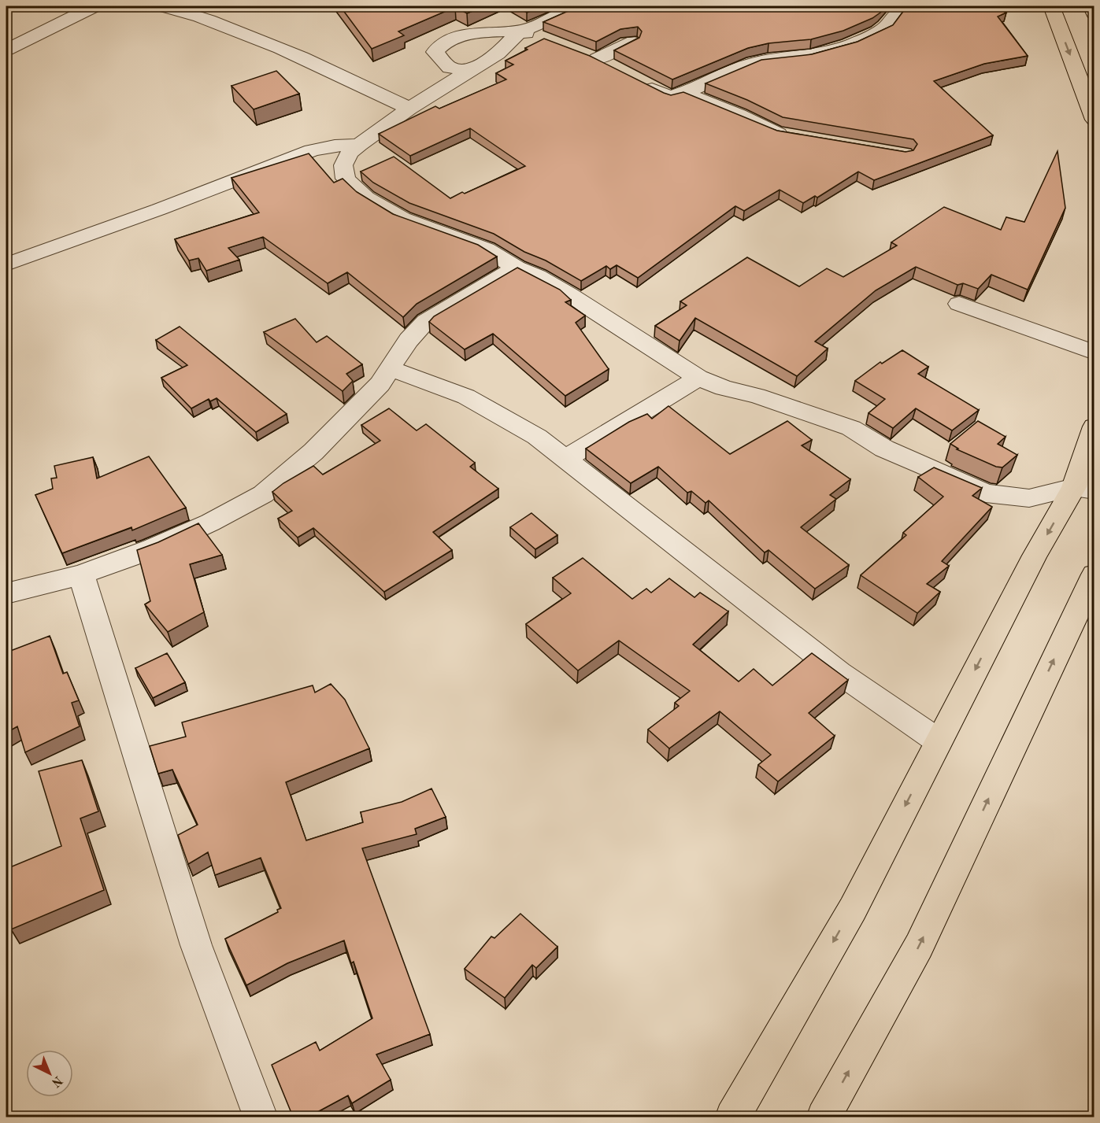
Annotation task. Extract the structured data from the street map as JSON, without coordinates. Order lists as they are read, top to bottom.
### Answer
{
  "north": "bottom right"
}
